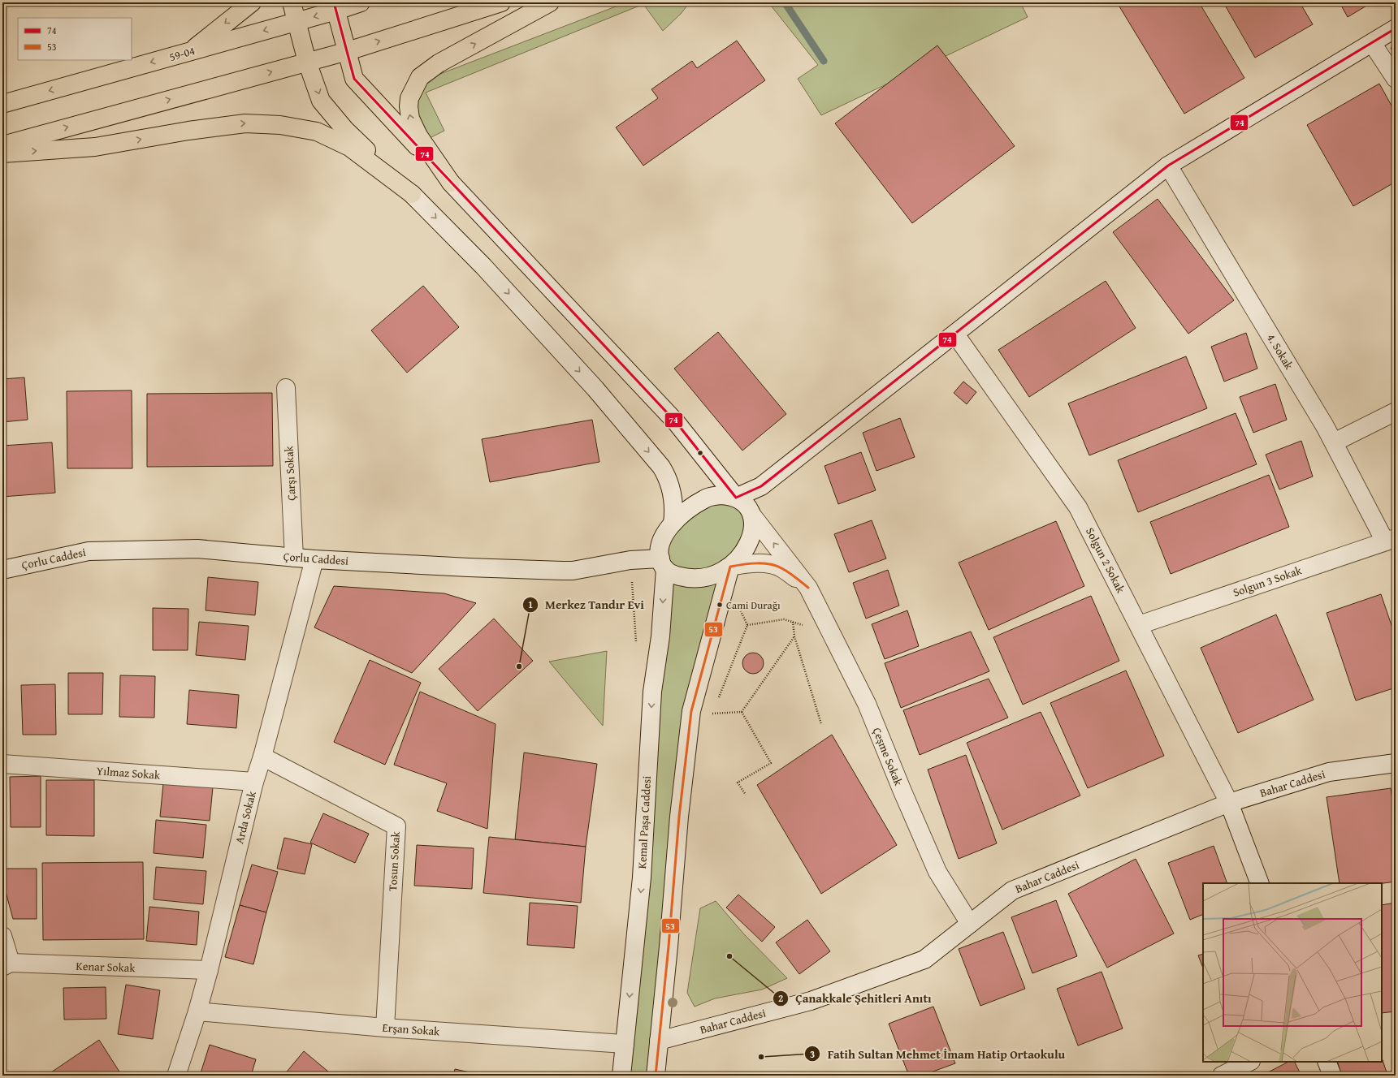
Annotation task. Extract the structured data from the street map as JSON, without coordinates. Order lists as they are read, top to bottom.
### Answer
{
  "streets": {
    "main road": ["59-04"],
    "street": [
      "4. Sokak",
      "Çarşı Sokak",
      "Çorlu Caddesi",
      "Solgun 2 Sokak",
      "Solgun 3 Sokak",
      "Çeşme Sokak",
      "Yılmaz Sokak",
      "Bahar Caddesi",
      "Arda Sokak",
      "Kemal Paşa Caddesi",
      "Tosun Sokak",
      "Kenar Sokak",
      "Erşan Sokak"
    ]
  },
  "crossings": [
    ["4. Sokak", "Solgun 3 Sokak"],
    ["Çarşı Sokak", "Çorlu Caddesi"],
    ["Çorlu Caddesi", "Arda Sokak"],
    ["Çorlu Caddesi", "Kemal Paşa Caddesi"],
    ["Solgun 2 Sokak", "Solgun 3 Sokak"],
    ["Solgun 2 Sokak", "Bahar Caddesi"],
    ["Çeşme Sokak", "Bahar Caddesi"],
    ["Yılmaz Sokak", "Arda Sokak"],
    ["Arda Sokak", "Tosun Sokak"],
    ["Arda Sokak", "Kenar Sokak"],
    ["Arda Sokak", "Erşan Sokak"],
    ["Kemal Paşa Caddesi", "Erşan Sokak"],
    ["Tosun Sokak", "Erşan Sokak"]
  ],
  "places": [
    "Cami Durağı",
    "Merkez Tandır Evi",
    "Çanakkale Şehitleri Anıtı",
    "Fatih Sultan Mehmet İmam Hatip Ortaokulu"
  ],
  "lines": ["transit line 74", "transit line 53"],
  "legend": ["74", "53"]
}
